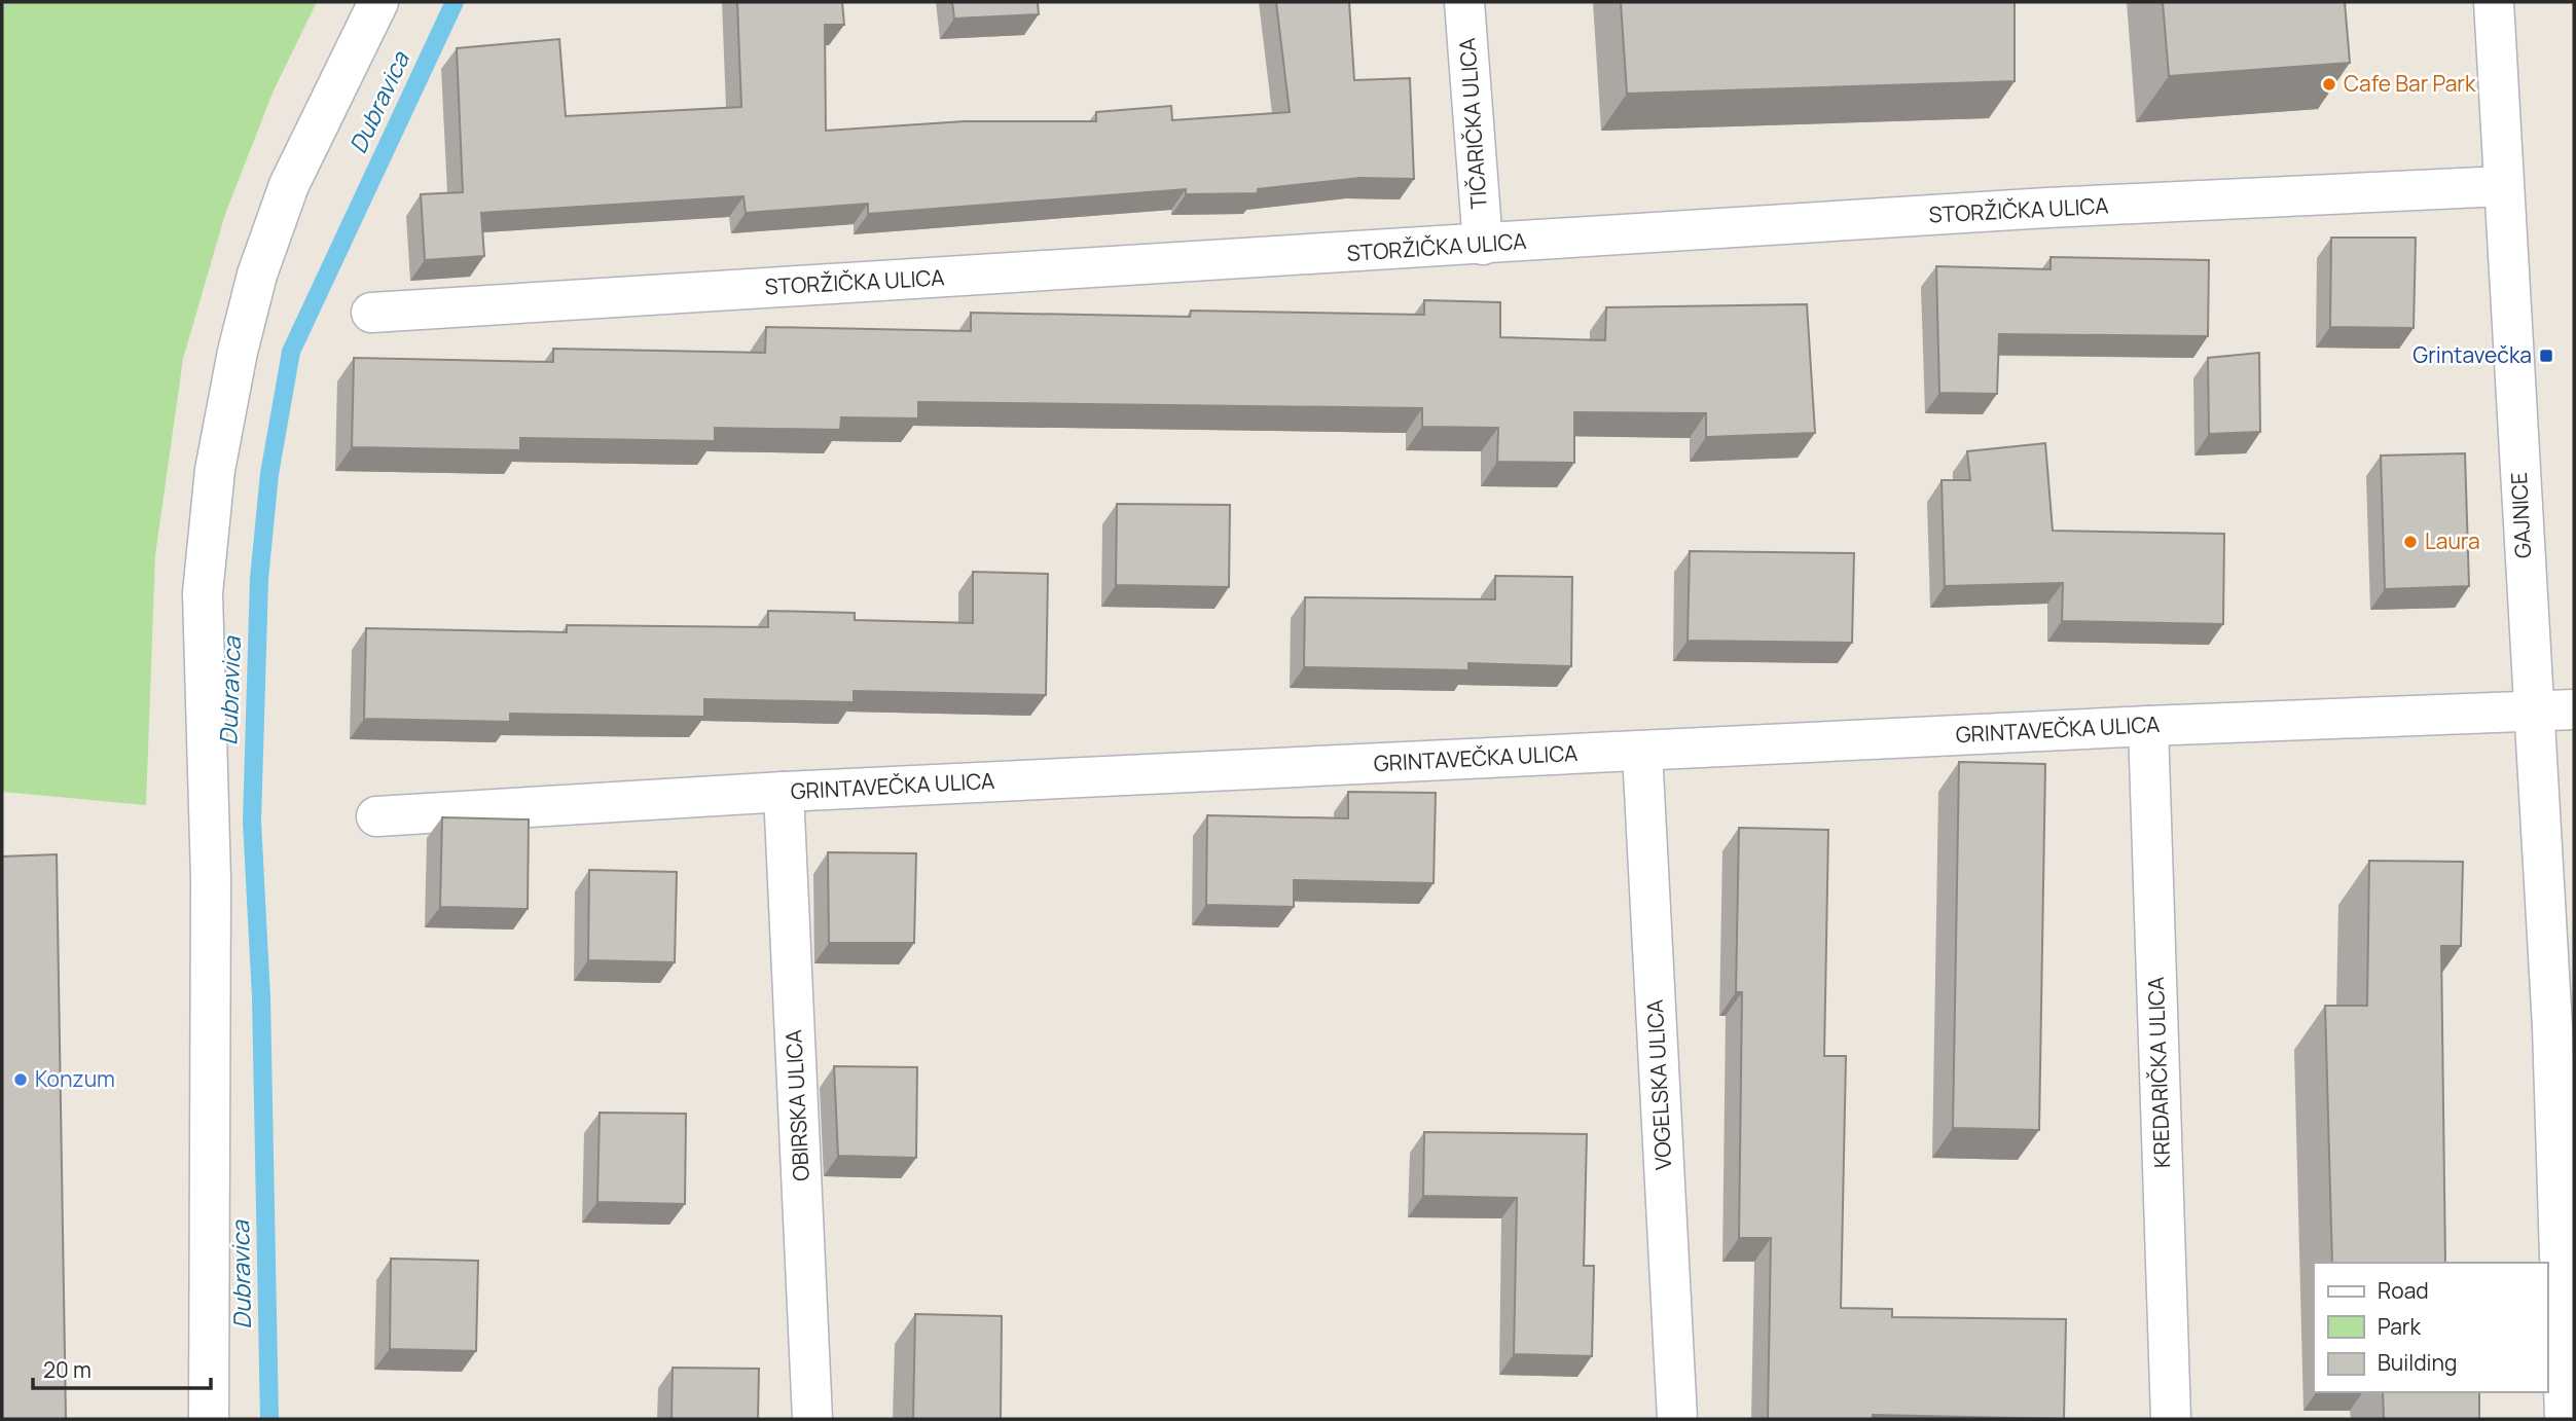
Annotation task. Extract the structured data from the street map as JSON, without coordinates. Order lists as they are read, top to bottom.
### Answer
{
  "streets": {
    "street": [
      "TIČARIČKA ULICA",
      "STORŽIČKA ULICA",
      "GAJNICE",
      "GRINTAVEČKA ULICA",
      "KREDARIČKA ULICA",
      "VOGELSKA ULICA",
      "OBIRSKA ULICA"
    ]
  },
  "crossings": [
    ["TIČARIČKA ULICA", "STORŽIČKA ULICA"],
    ["STORŽIČKA ULICA", "GAJNICE"],
    ["GAJNICE", "GRINTAVEČKA ULICA"],
    ["GRINTAVEČKA ULICA", "KREDARIČKA ULICA"],
    ["GRINTAVEČKA ULICA", "VOGELSKA ULICA"],
    ["GRINTAVEČKA ULICA", "OBIRSKA ULICA"]
  ],
  "water": ["Dubravica"],
  "places": {
    "other": ["Cafe Bar Park", "Laura", "Konzum"],
    "transit": ["Grintavečka"]
  },
  "legend": ["Road", "Park", "Building"],
  "scale_bar": "20 m"
}
